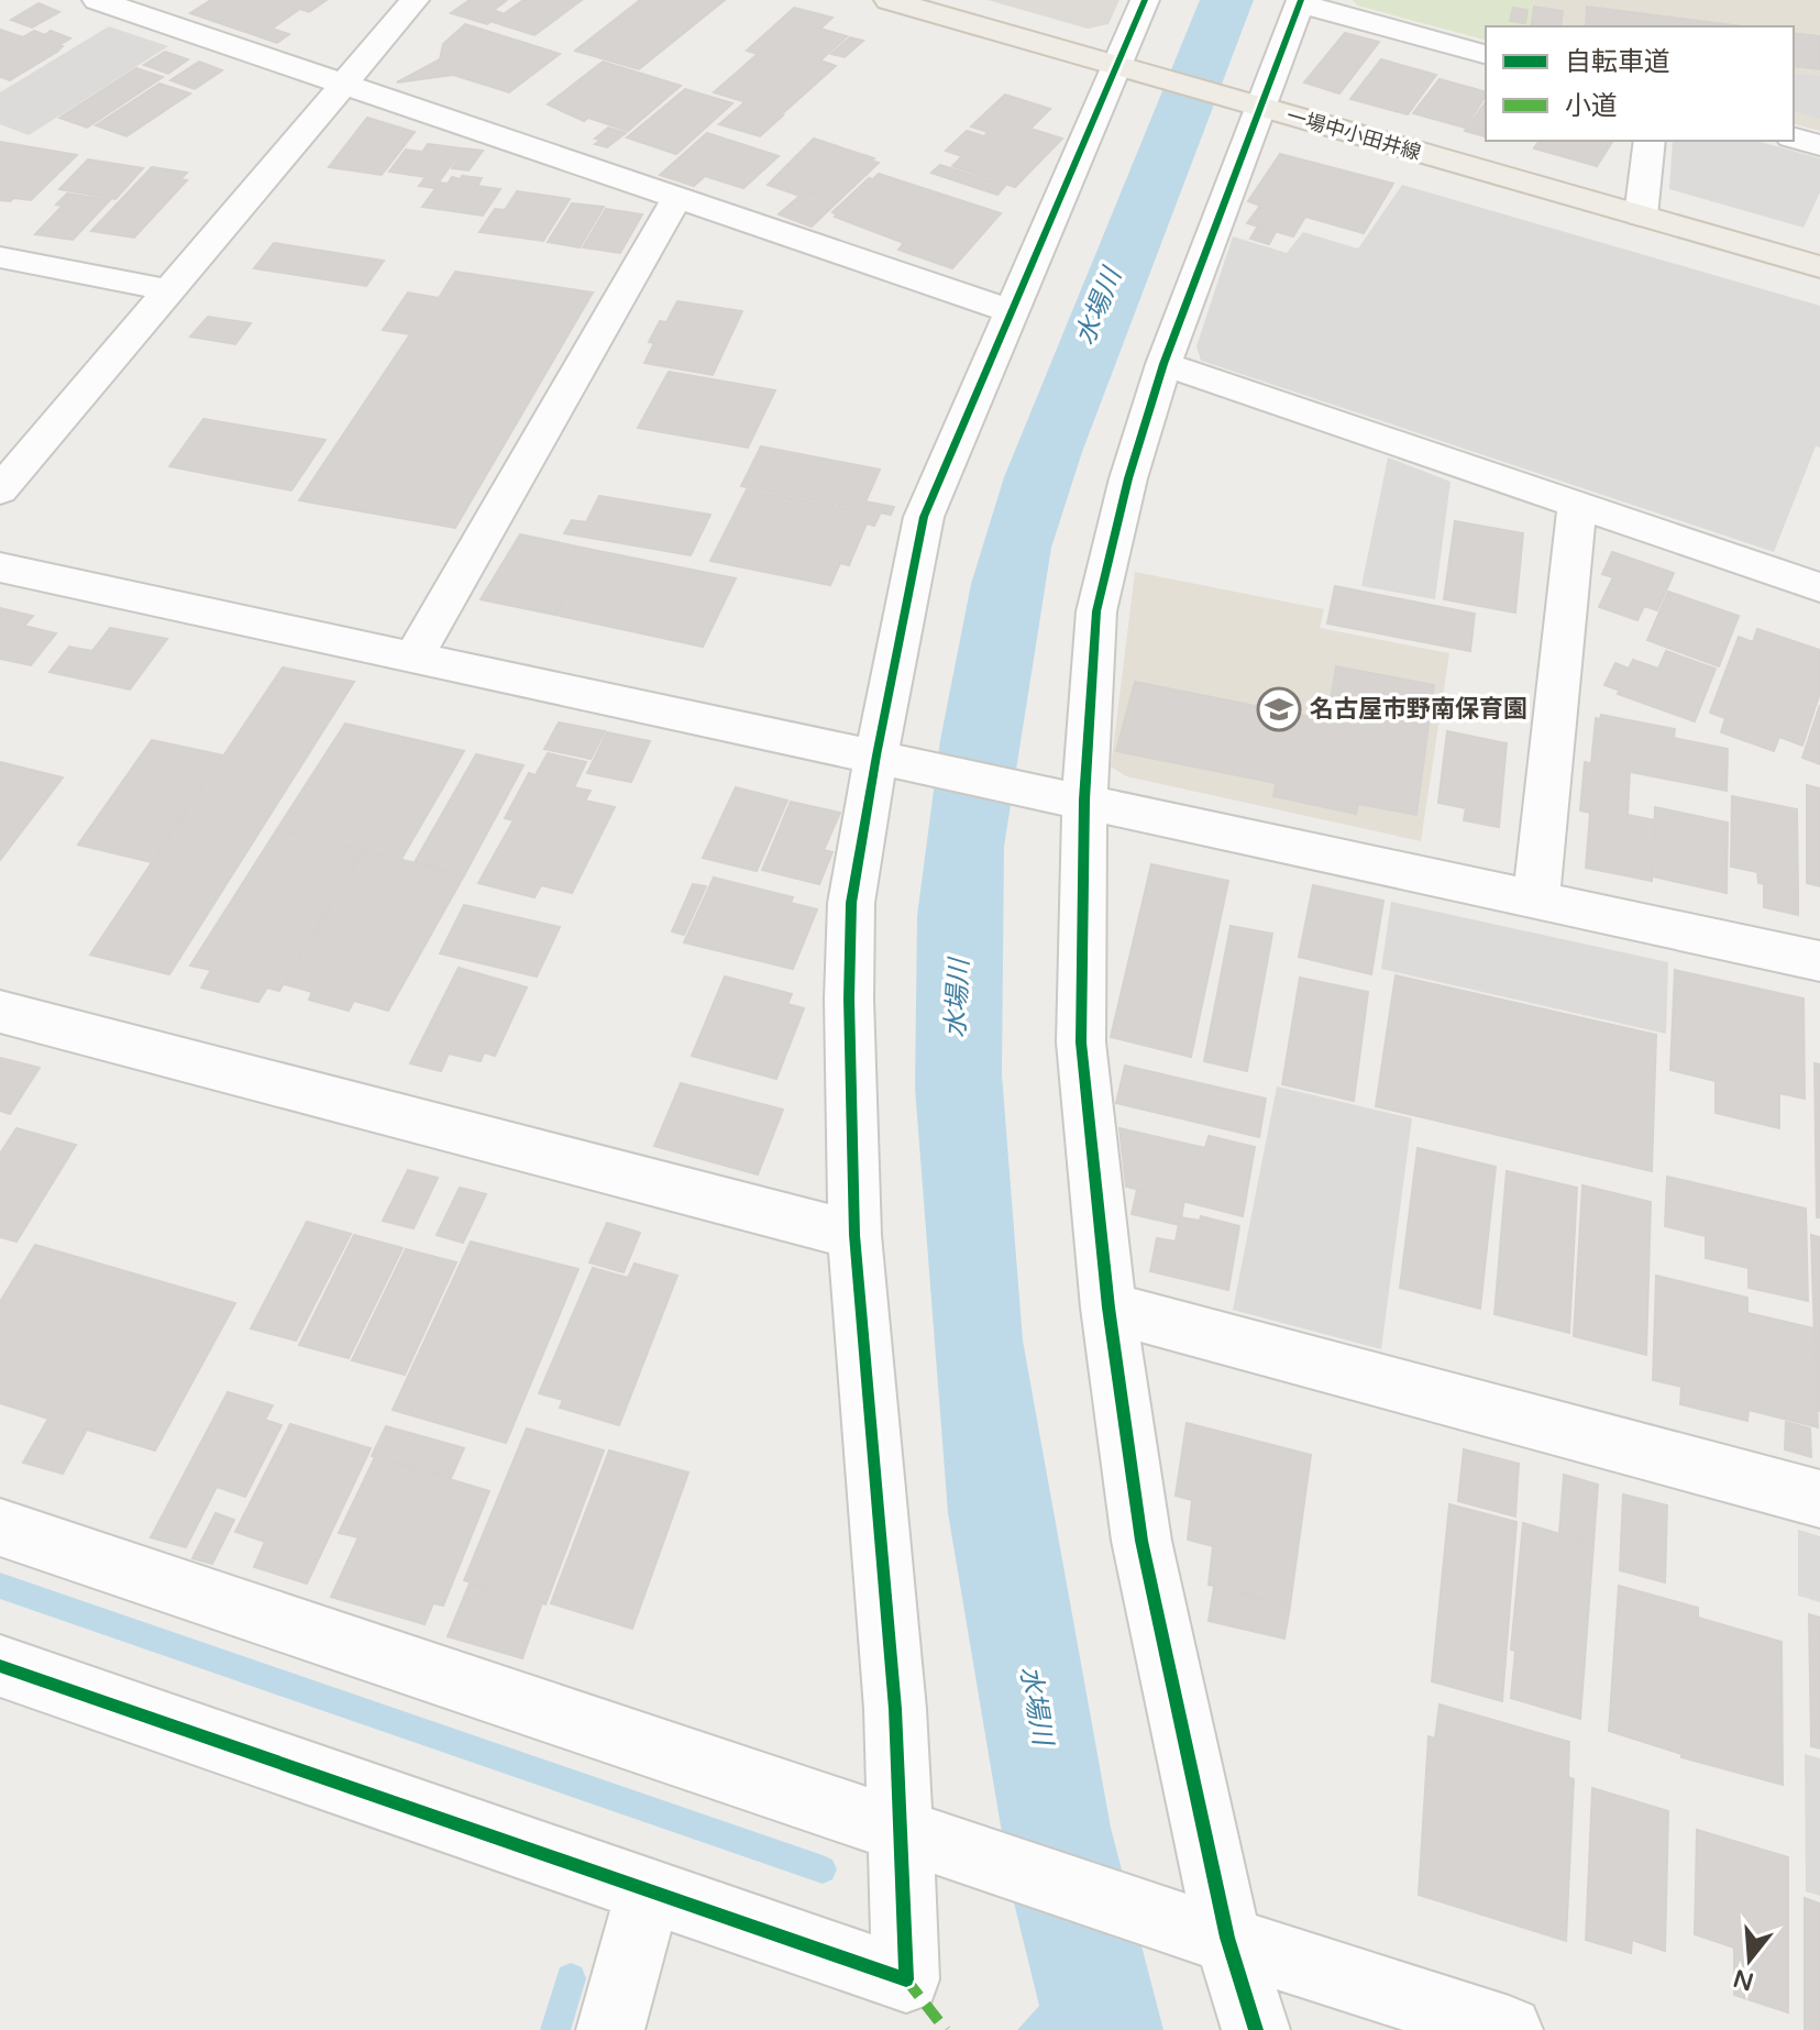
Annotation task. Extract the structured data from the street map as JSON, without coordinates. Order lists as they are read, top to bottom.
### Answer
{
  "streets": {
    "main road": ["一場中小田井線"]
  },
  "water": ["水場川"],
  "places": {
    "school or university": ["名古屋市野南保育園"]
  },
  "legend": ["自転車道", "小道"],
  "north": "bottom"
}
